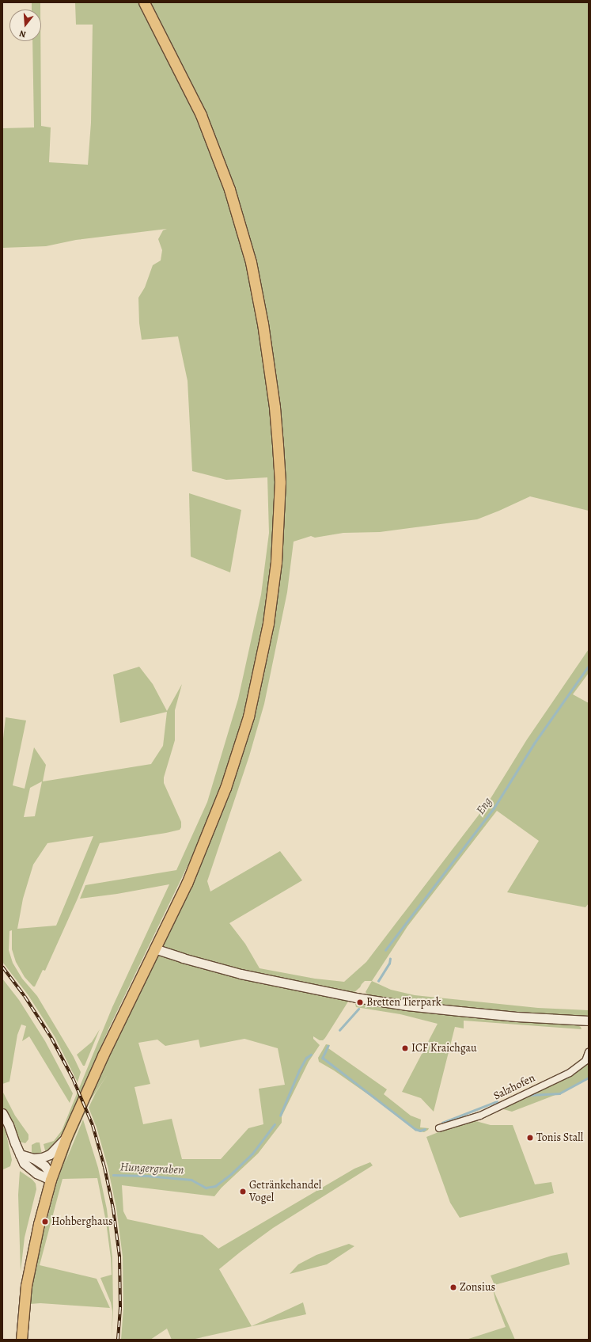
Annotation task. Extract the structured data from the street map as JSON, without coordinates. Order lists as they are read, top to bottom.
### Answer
{
  "streets": {
    "street": ["Salzhofen"]
  },
  "water": ["Eng", "Hungergraben"],
  "places": [
    "Bretten Tierpark",
    "ICF Kraichgau",
    "Tonis Stall",
    "Getränkehandel Vogel",
    "Hohberghaus",
    "Zonsius"
  ],
  "north": "bottom"
}
